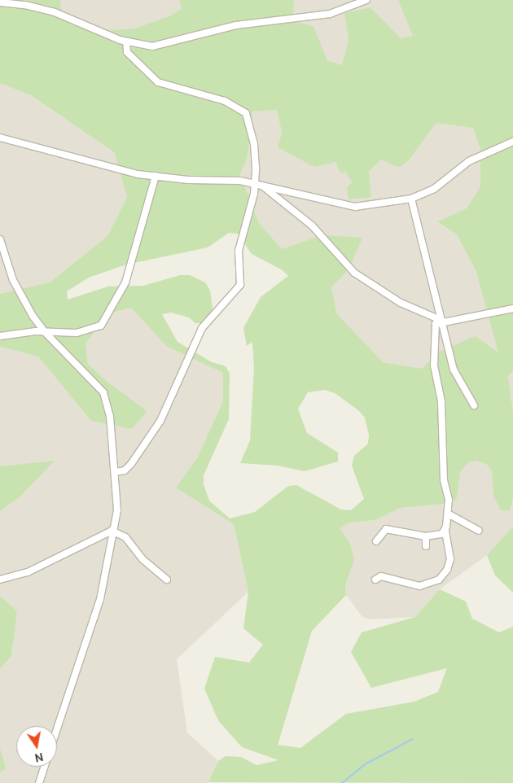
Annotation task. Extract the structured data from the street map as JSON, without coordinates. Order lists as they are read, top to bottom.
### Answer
{
  "north": "bottom"
}
